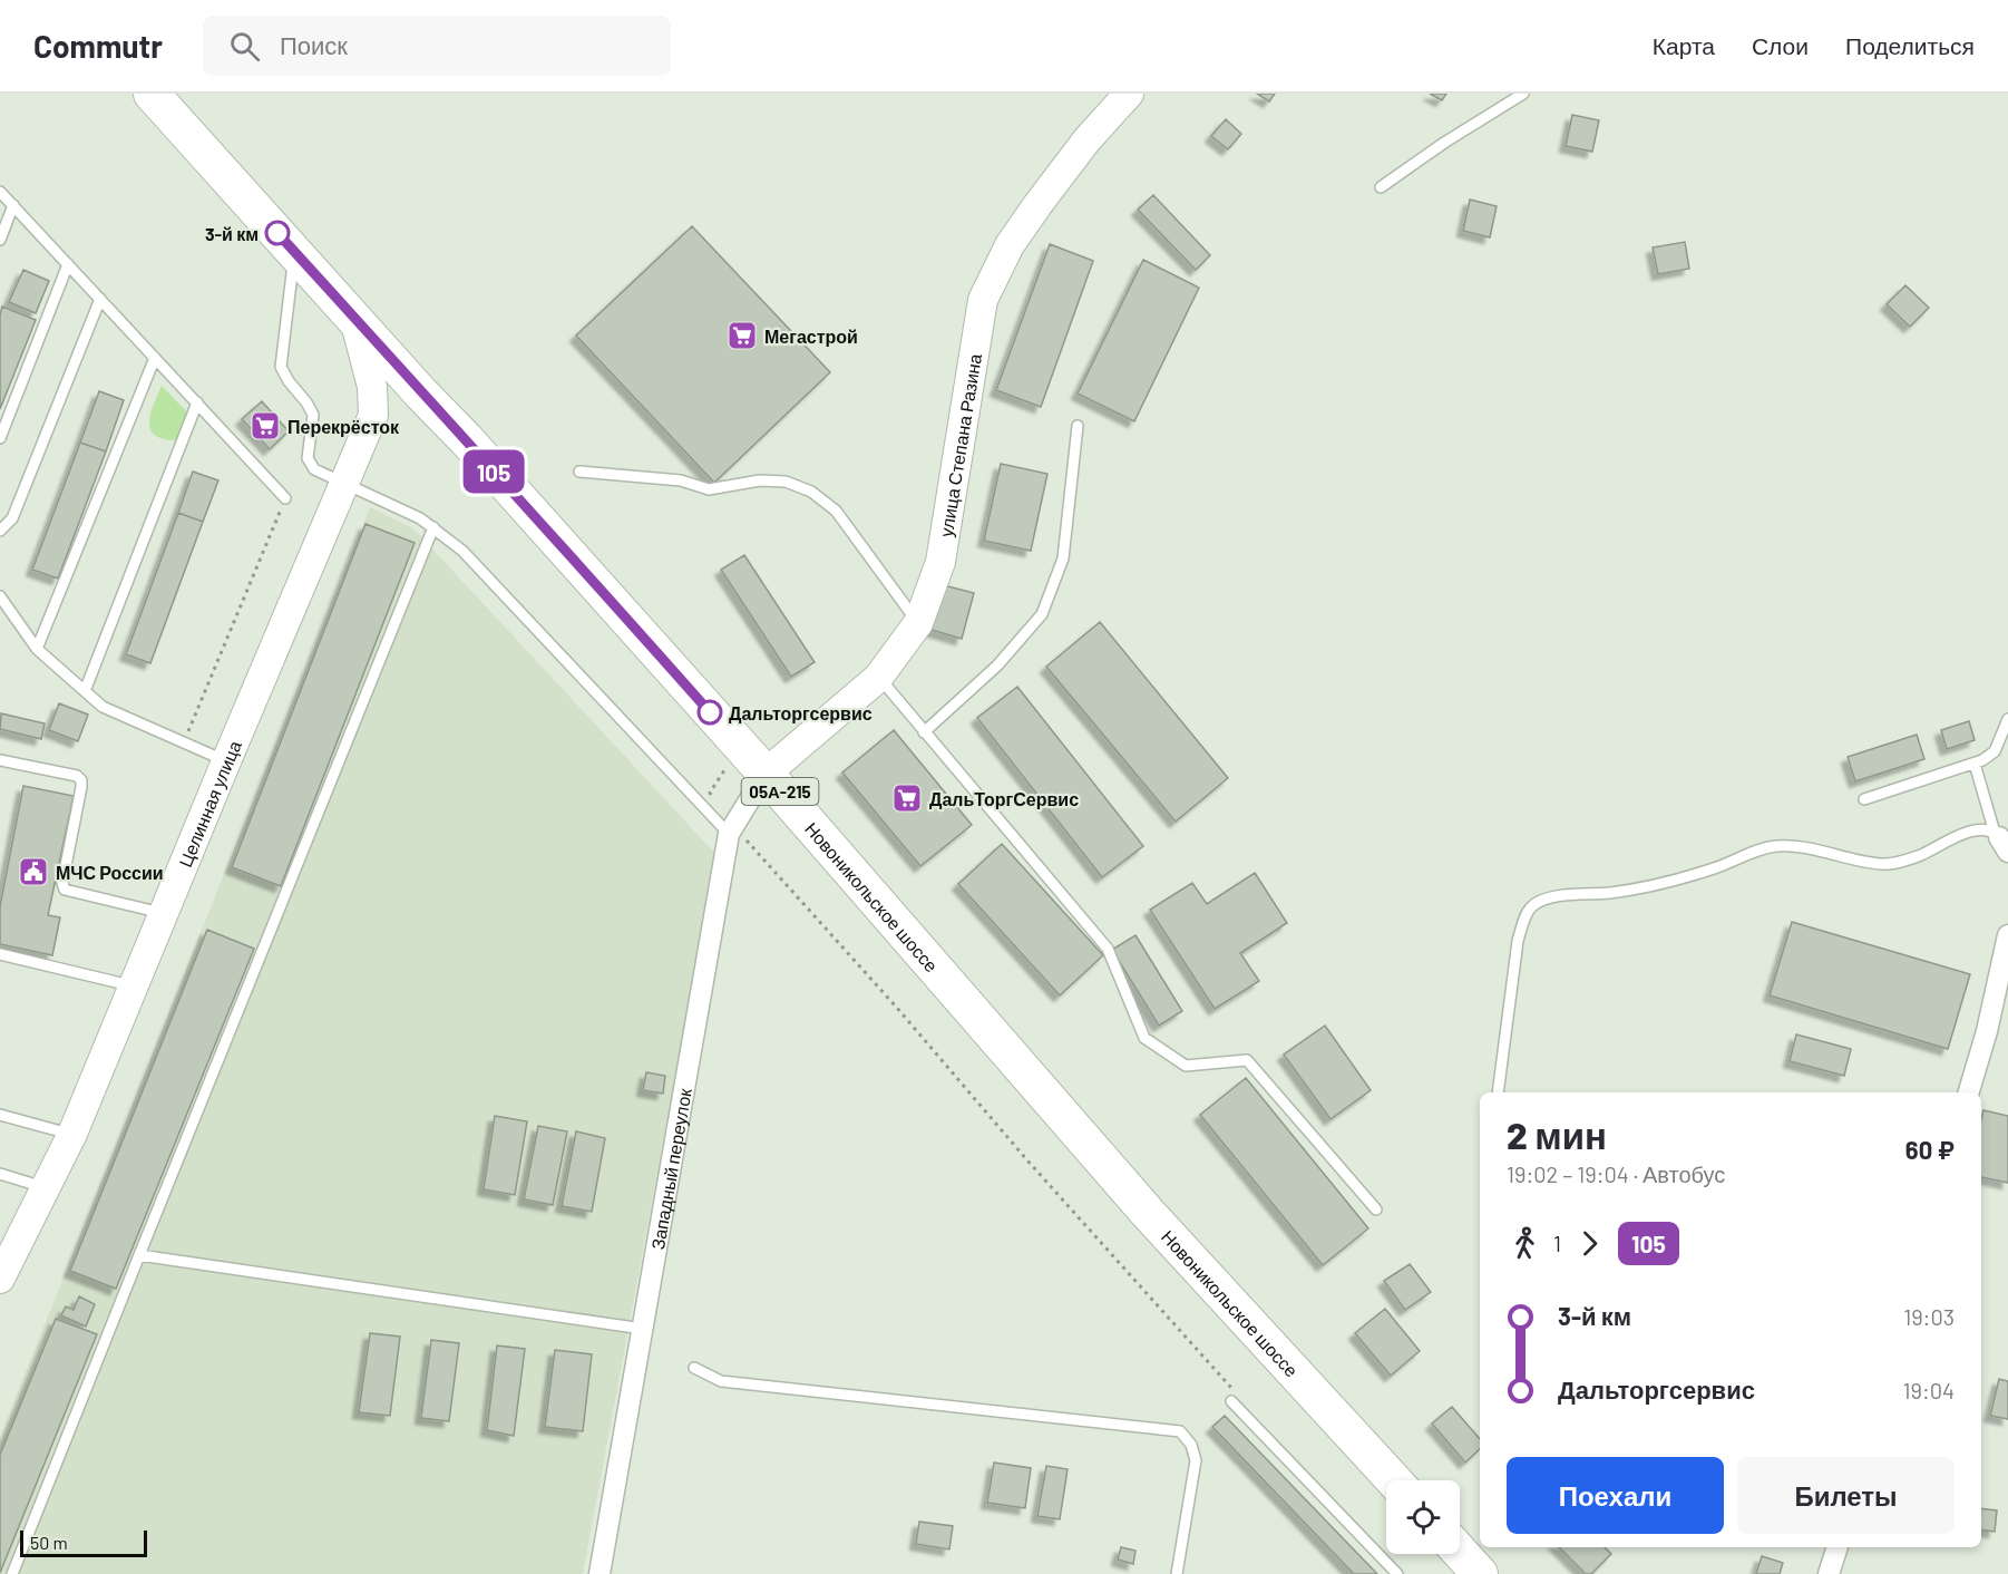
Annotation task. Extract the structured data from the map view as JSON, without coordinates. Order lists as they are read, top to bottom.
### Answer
{
  "streets": {
    "highway": ["05А-215", "Новоникольское шоссе"],
    "main road": ["улица Степана Разина", "Целинная улица"],
    "street": ["Западный переулок"]
  },
  "crossings": [
    ["улица Степана Разина", "Новоникольское шоссе"],
    ["улица Степана Разина", "Западный переулок"],
    ["Целинная улица", "Новоникольское шоссе"],
    ["Новоникольское шоссе", "Западный переулок"]
  ],
  "places": {
    "other": ["3-й км", "Дальторгсервис"],
    "supermarket": ["Мегастрой", "Перекрёсток", "ДальТоргСервис"],
    "public building": ["МЧС России"]
  },
  "lines": ["bus line 105"],
  "scale_bar": "50 m",
  "page": {
    "header": "Commutr",
    "search": "Поиск",
    "nav": ["Карта", "Слои", "Поделиться"],
    "on_map": "105",
    "heading": ["2 мин", "19:02 – 19:04 · Автобус", "60 ₽"],
    "legs": ["1", "105"],
    "list": [
      {
        "name": "3-й км",
        "value": "19:03"
      },
      {
        "name": "Дальторгсервис",
        "value": "19:04"
      }
    ],
    "buttons": ["Поехали", "Билеты"],
    "scale": "50 m"
  }
}
